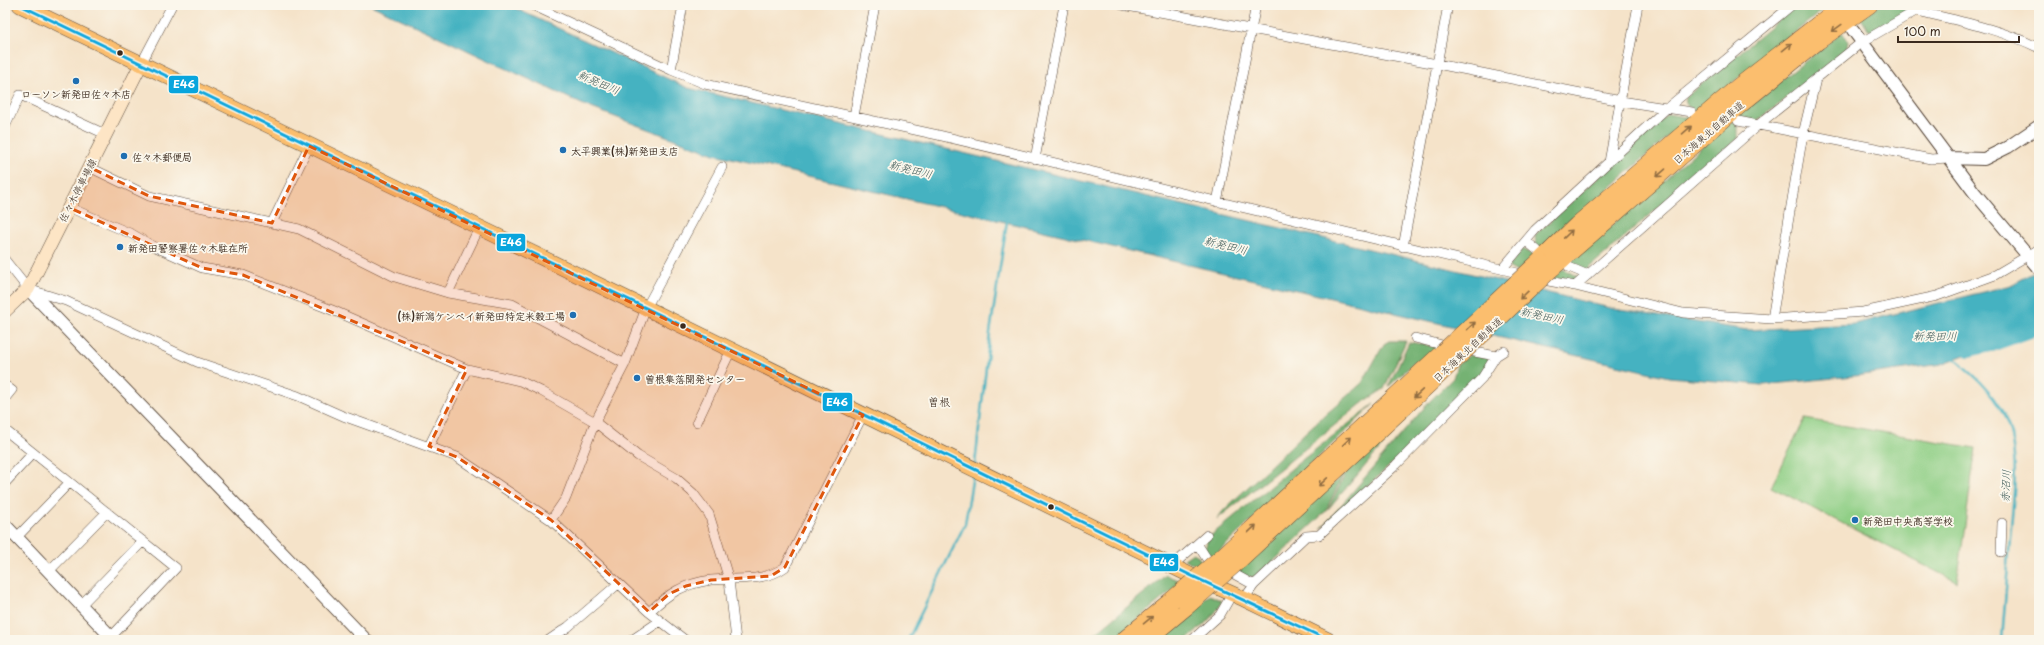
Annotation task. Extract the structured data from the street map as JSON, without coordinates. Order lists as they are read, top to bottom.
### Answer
{
  "streets": {
    "highway": ["日本海東北自動車道"],
    "main road": ["佐々木停車場線"]
  },
  "districts": ["曽根"],
  "water": ["新発田川", "赤沼川"],
  "places": [
    "ローソン新発田佐々木店",
    "太平興業(株)新発田支店",
    "佐々木郵便局",
    "新発田警察署佐々木駐在所",
    "(株)新潟ケンベイ新発田特定米穀工場",
    "曽根集落開発センター",
    "新発田中央高等学校"
  ],
  "lines": ["transit line E46"],
  "scale_bar": "100 m"
}
